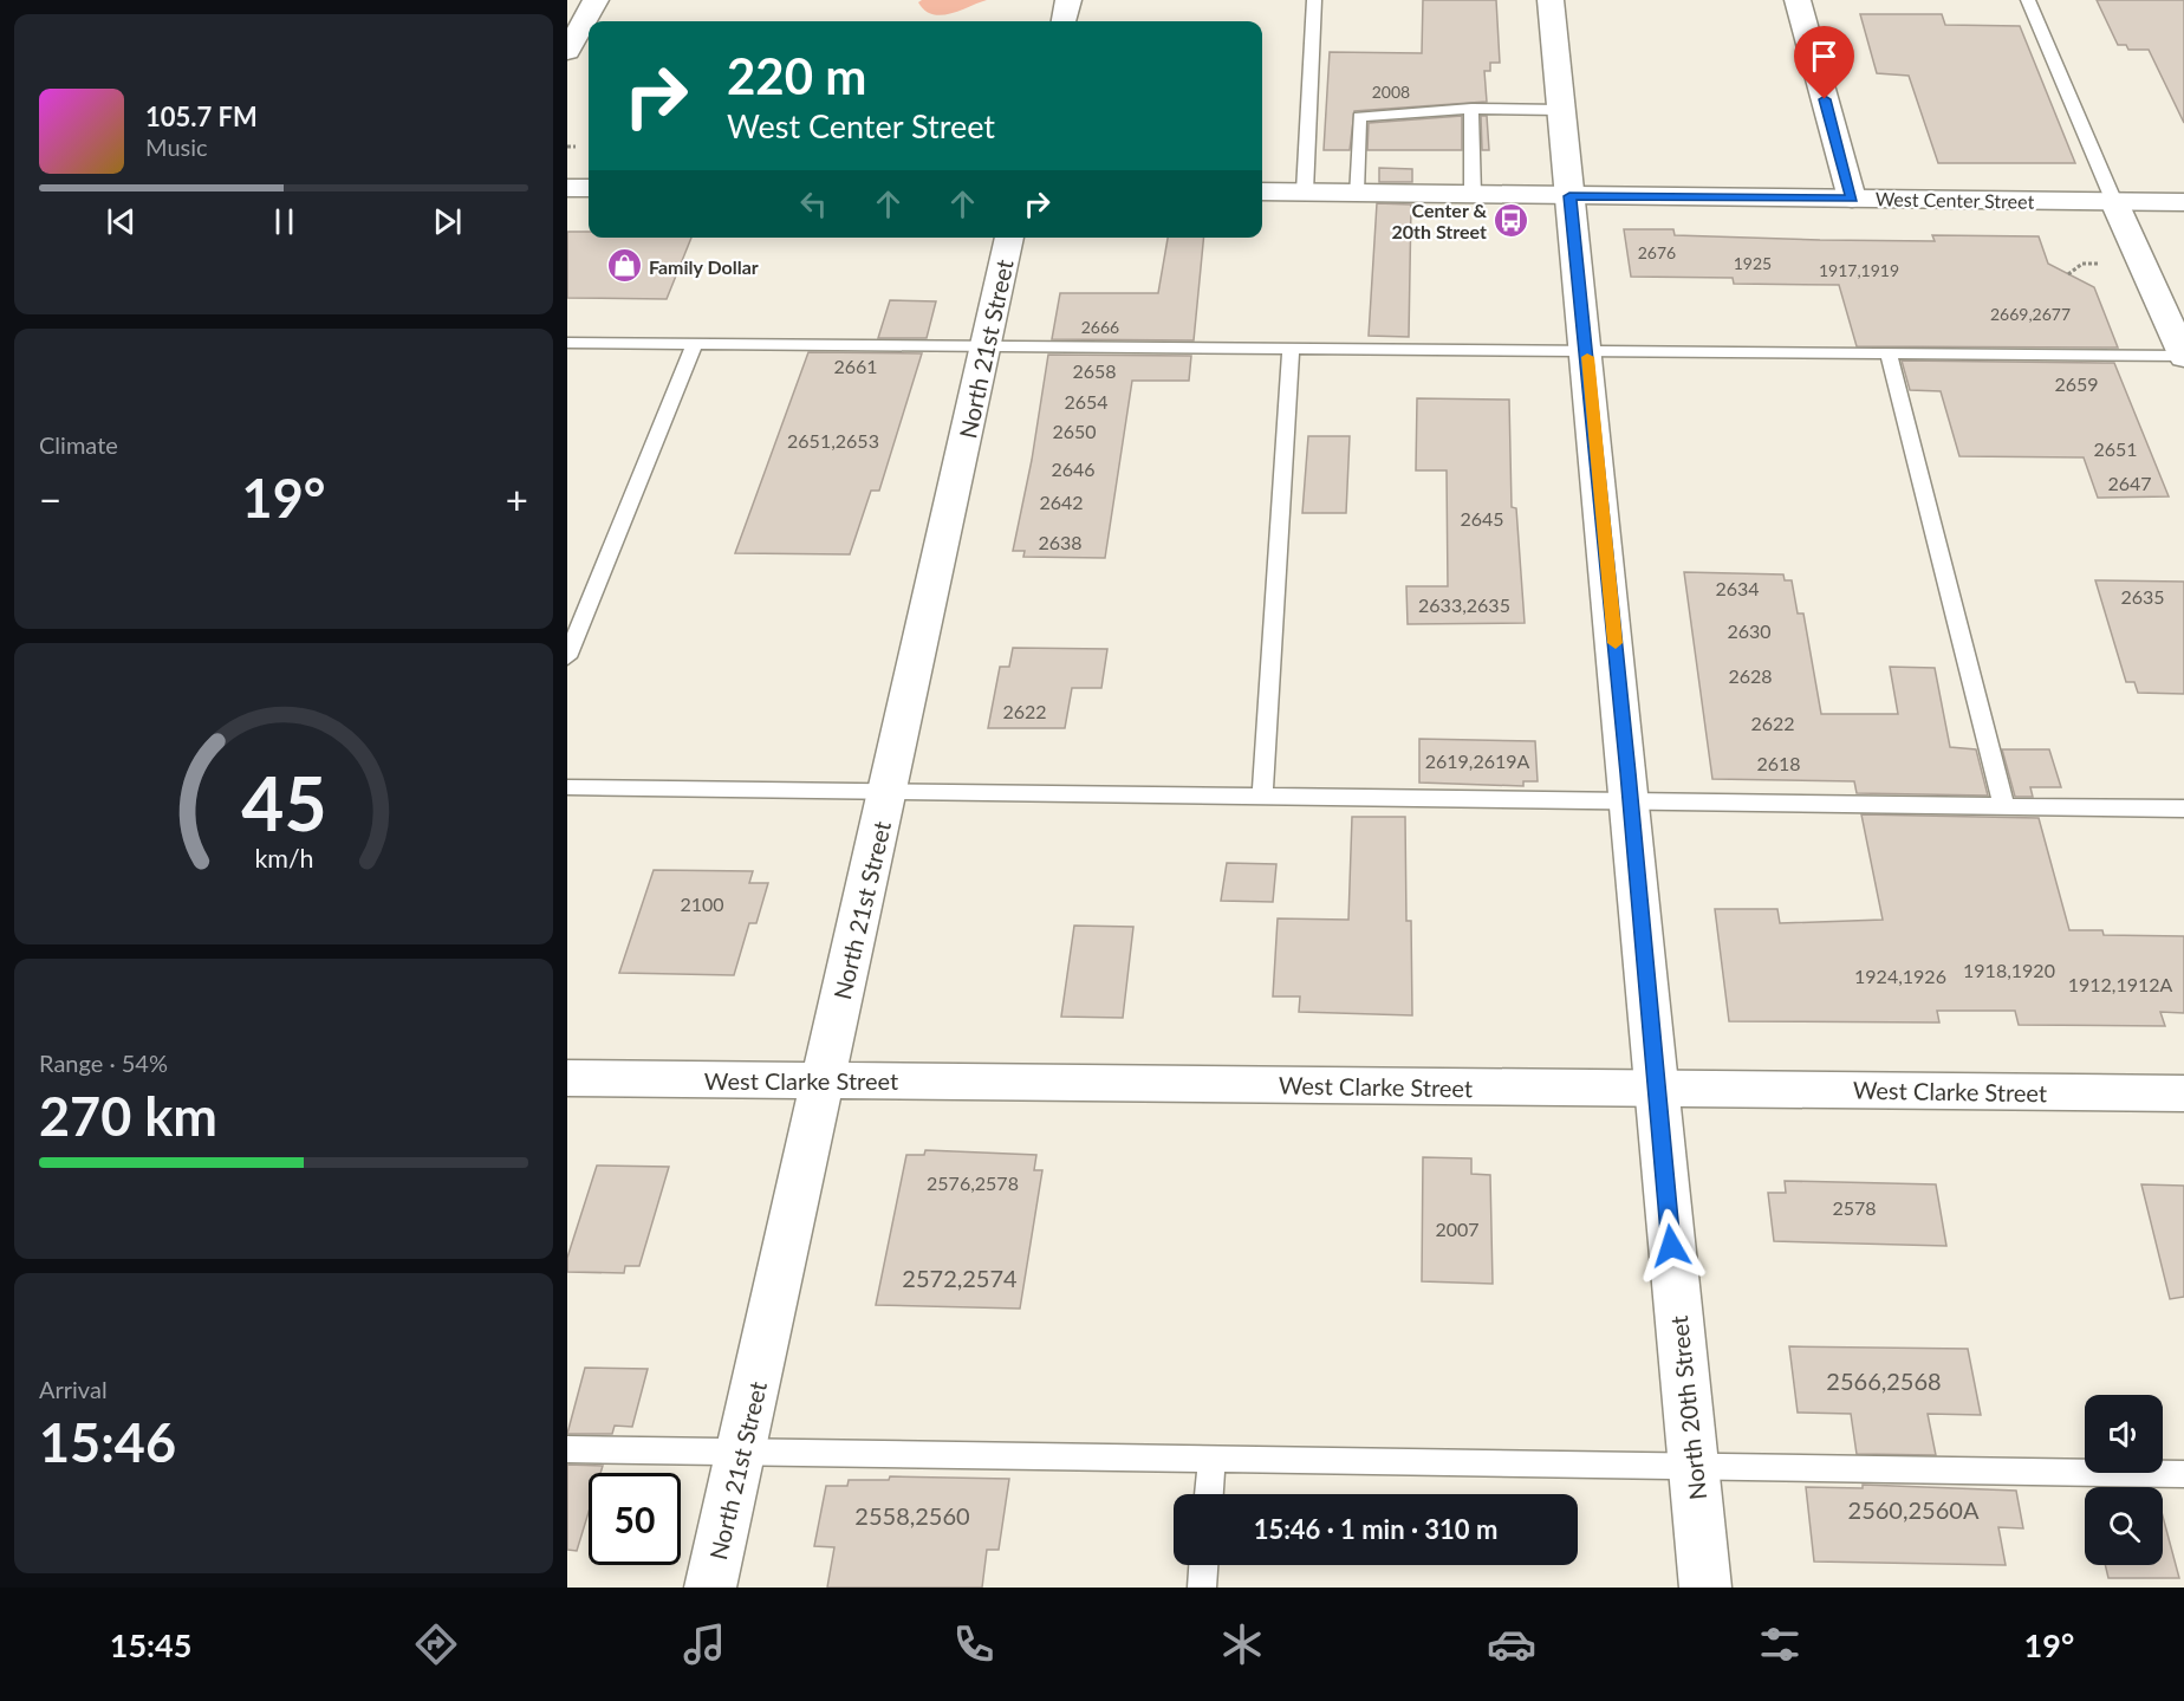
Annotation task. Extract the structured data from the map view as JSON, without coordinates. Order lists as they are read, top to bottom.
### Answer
{
  "streets": {
    "street": [
      "West Center Street",
      "North 21st Street",
      "West Clarke Street",
      "North 20th Street"
    ]
  },
  "crossings": [
    ["West Center Street", "North 20th Street"],
    ["North 21st Street", "West Clarke Street"],
    ["West Clarke Street", "North 20th Street"]
  ],
  "places": {
    "bus stop": ["Center & 20th Street"],
    "shop": ["Family Dollar"]
  },
  "house_numbers": [
    "2008",
    "2676",
    "1925",
    "1917,1919",
    "2669,2677",
    "2666",
    "2661",
    "2658",
    "2659",
    "2654",
    "2650",
    "2651,2653",
    "2651",
    "2646",
    "2647",
    "2642",
    "2645",
    "2638",
    "2634",
    "2635",
    "2633,2635",
    "2630",
    "2628",
    "2622",
    "2622",
    "2619,2619A",
    "2618",
    "2100",
    "1918,1920",
    "1924,1926",
    "1912,1912A",
    "2576,2578",
    "2578",
    "2007",
    "2572,2574",
    "2566,2568",
    "2560,2560A",
    "2558,2560"
  ],
  "page": {
    "turn": ["220 m", "West Center Street"],
    "song": ["105.7 FM", "Music"],
    "tile": [
      "Climate",
      ["Range · 54%", "270 km"],
      ["Arrival", "15:46"]
    ],
    "heat": ["−", "19°", "+"],
    "limit": "50",
    "trip": "15:46 · 1 min · 310 m",
    "tabs": ["15:45", "19°"],
    "gauge": ["45", "km/h"]
  }
}
